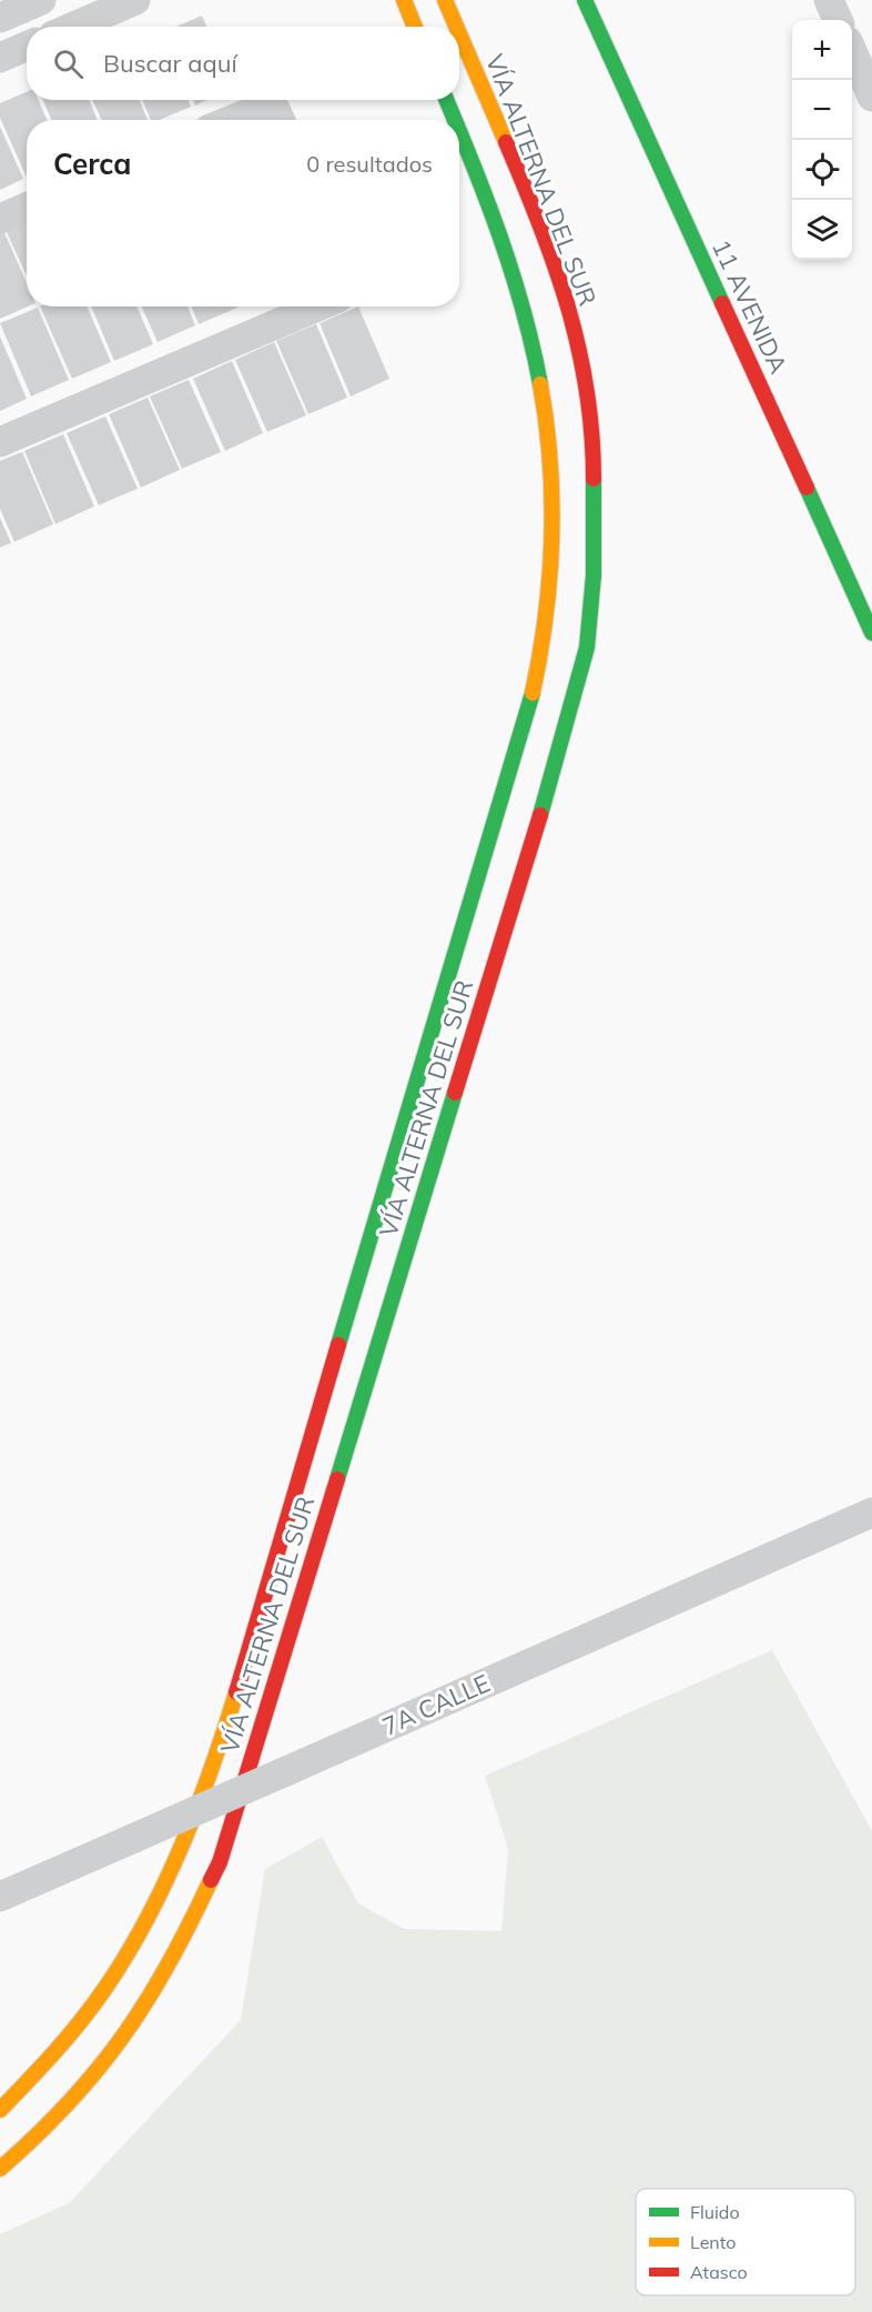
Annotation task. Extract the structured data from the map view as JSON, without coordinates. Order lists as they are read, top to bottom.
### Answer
{
  "streets": {
    "main road": ["VÍA ALTERNA DEL SUR", "11 AVENIDA"],
    "street": ["7A CALLE"]
  },
  "legend": ["Fluido", "Lento", "Atasco"],
  "page": {
    "map_buttons": ["+", "−"],
    "search": "Buscar aquí",
    "heading": ["Cerca", "0 resultados"]
  }
}
